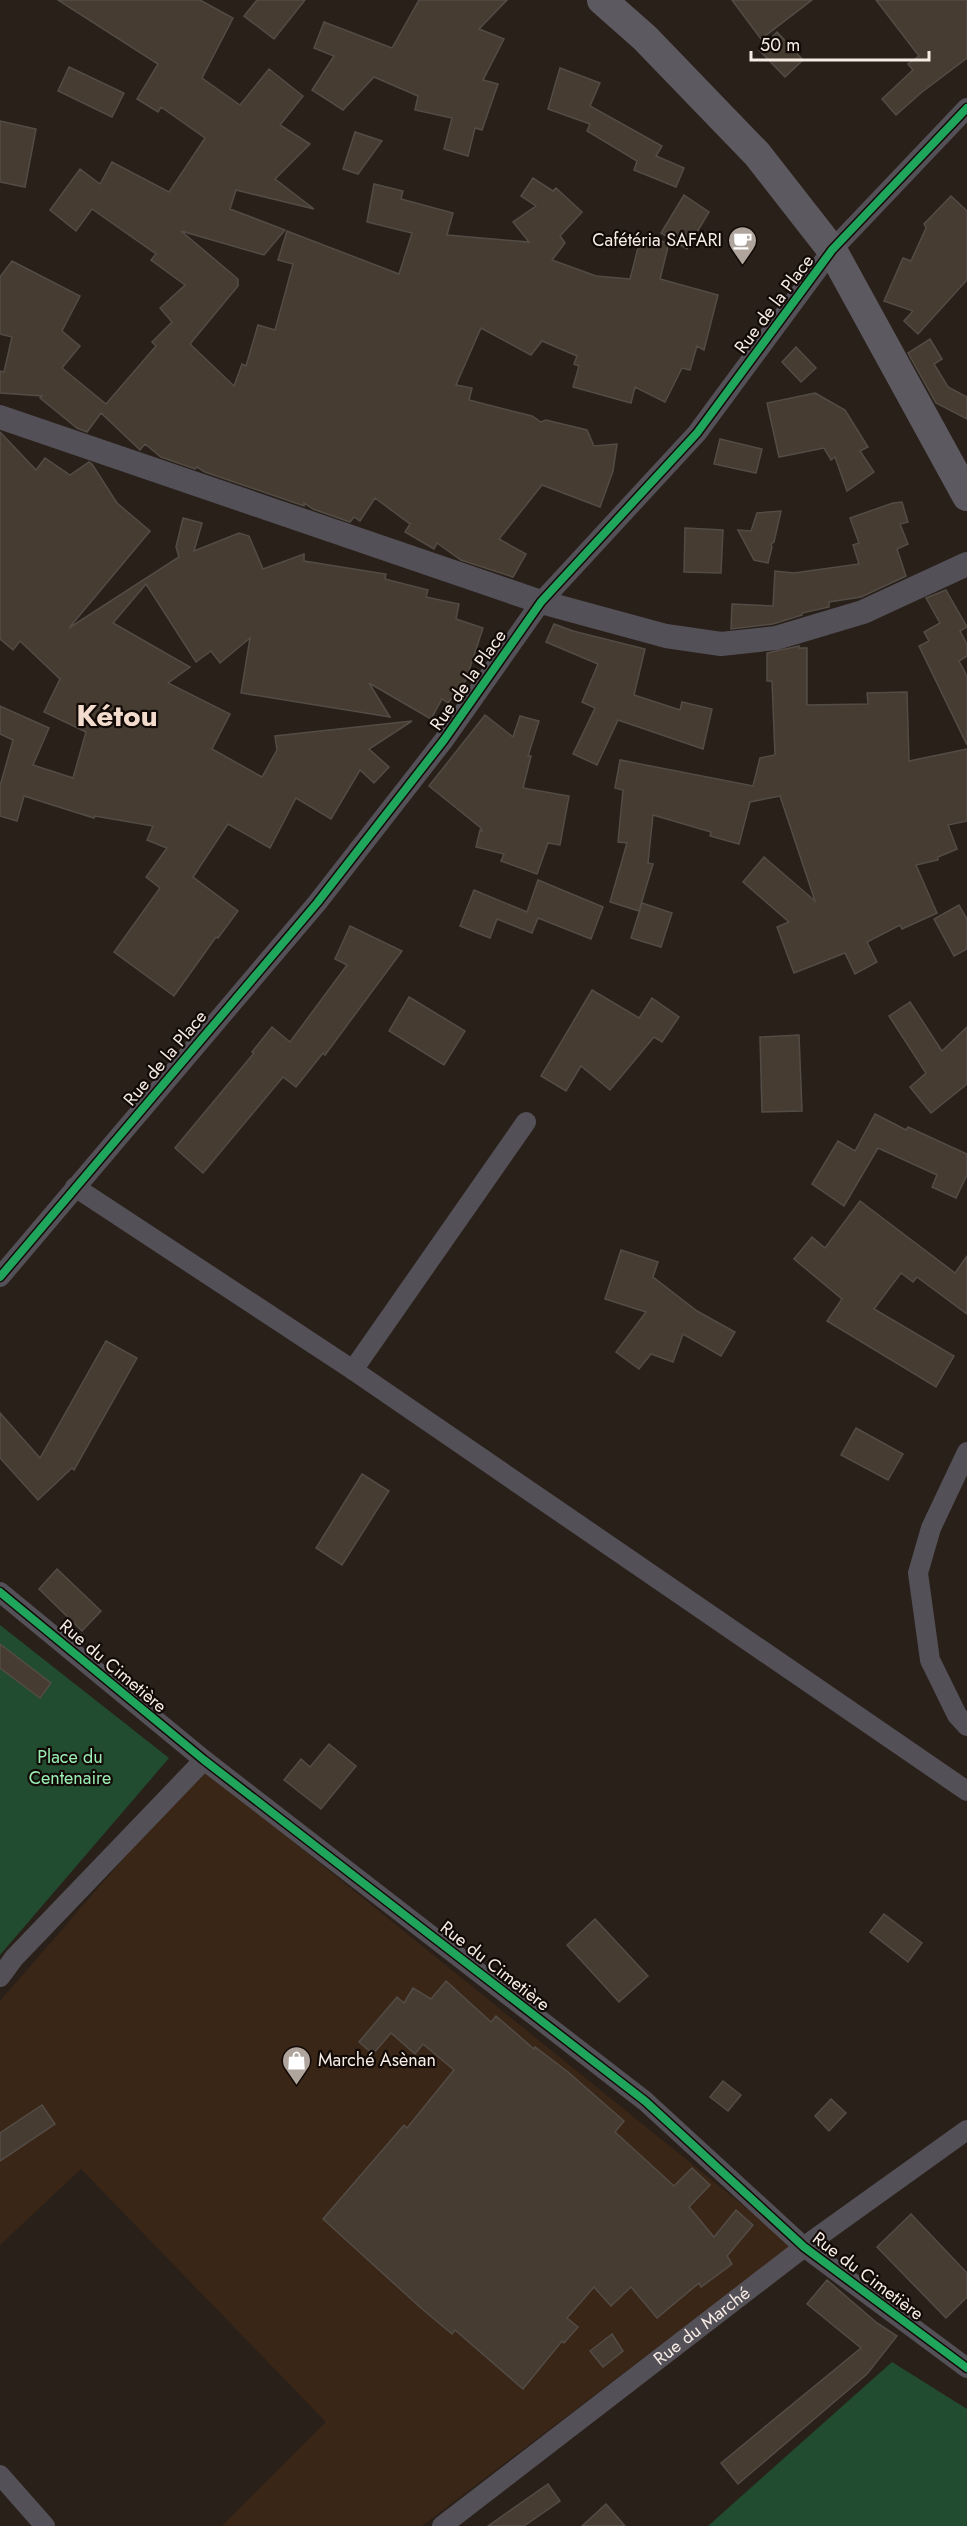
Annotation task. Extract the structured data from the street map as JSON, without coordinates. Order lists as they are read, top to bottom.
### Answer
{
  "streets": {
    "street": ["Rue de la Place", "Rue du Cimetière", "Rue du Marché"]
  },
  "crossings": [
    ["Rue du Cimetière", "Rue du Marché"]
  ],
  "districts": ["Kétou"],
  "parks": ["Place du Centenaire"],
  "places": {
    "cafe": ["Cafétéria SAFARI"],
    "shop": ["Marché Asènan"]
  },
  "scale_bar": "50 m"
}
